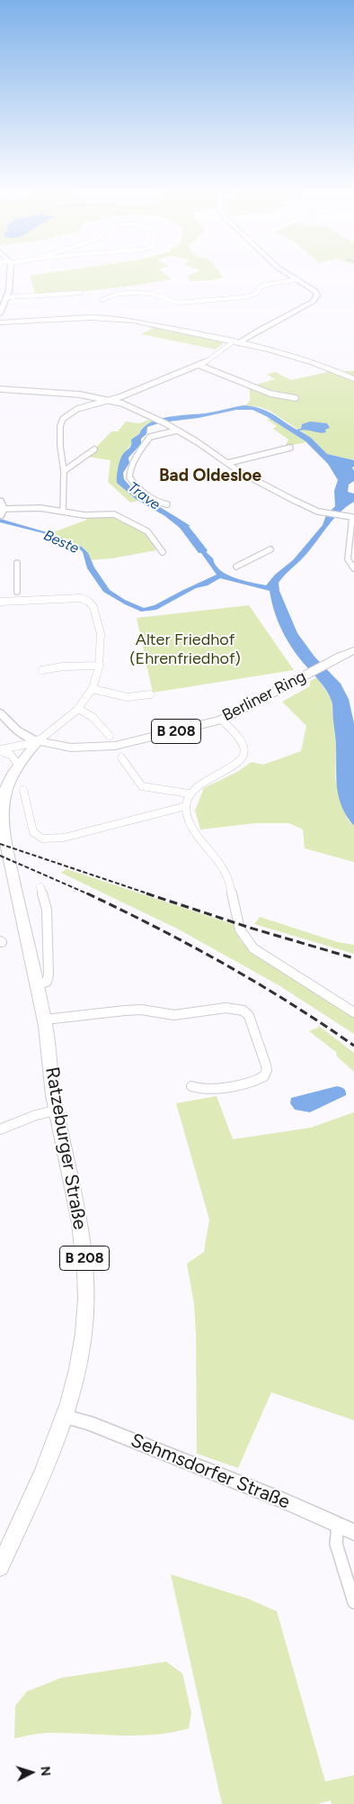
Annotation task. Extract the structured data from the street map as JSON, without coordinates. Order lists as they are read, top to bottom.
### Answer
{
  "streets": {
    "main road": [
      "Berliner Ring",
      "B 208",
      "Ratzeburger Straße",
      "Sehmsdorfer Straße"
    ]
  },
  "crossings": [
    ["Berliner Ring", "Ratzeburger Straße"],
    ["Ratzeburger Straße", "Sehmsdorfer Straße"]
  ],
  "districts": ["Bad Oldesloe"],
  "water": ["Trave", "Beste"],
  "parks": ["Alter Friedhof (Ehrenfriedhof)"],
  "north": "right"
}
